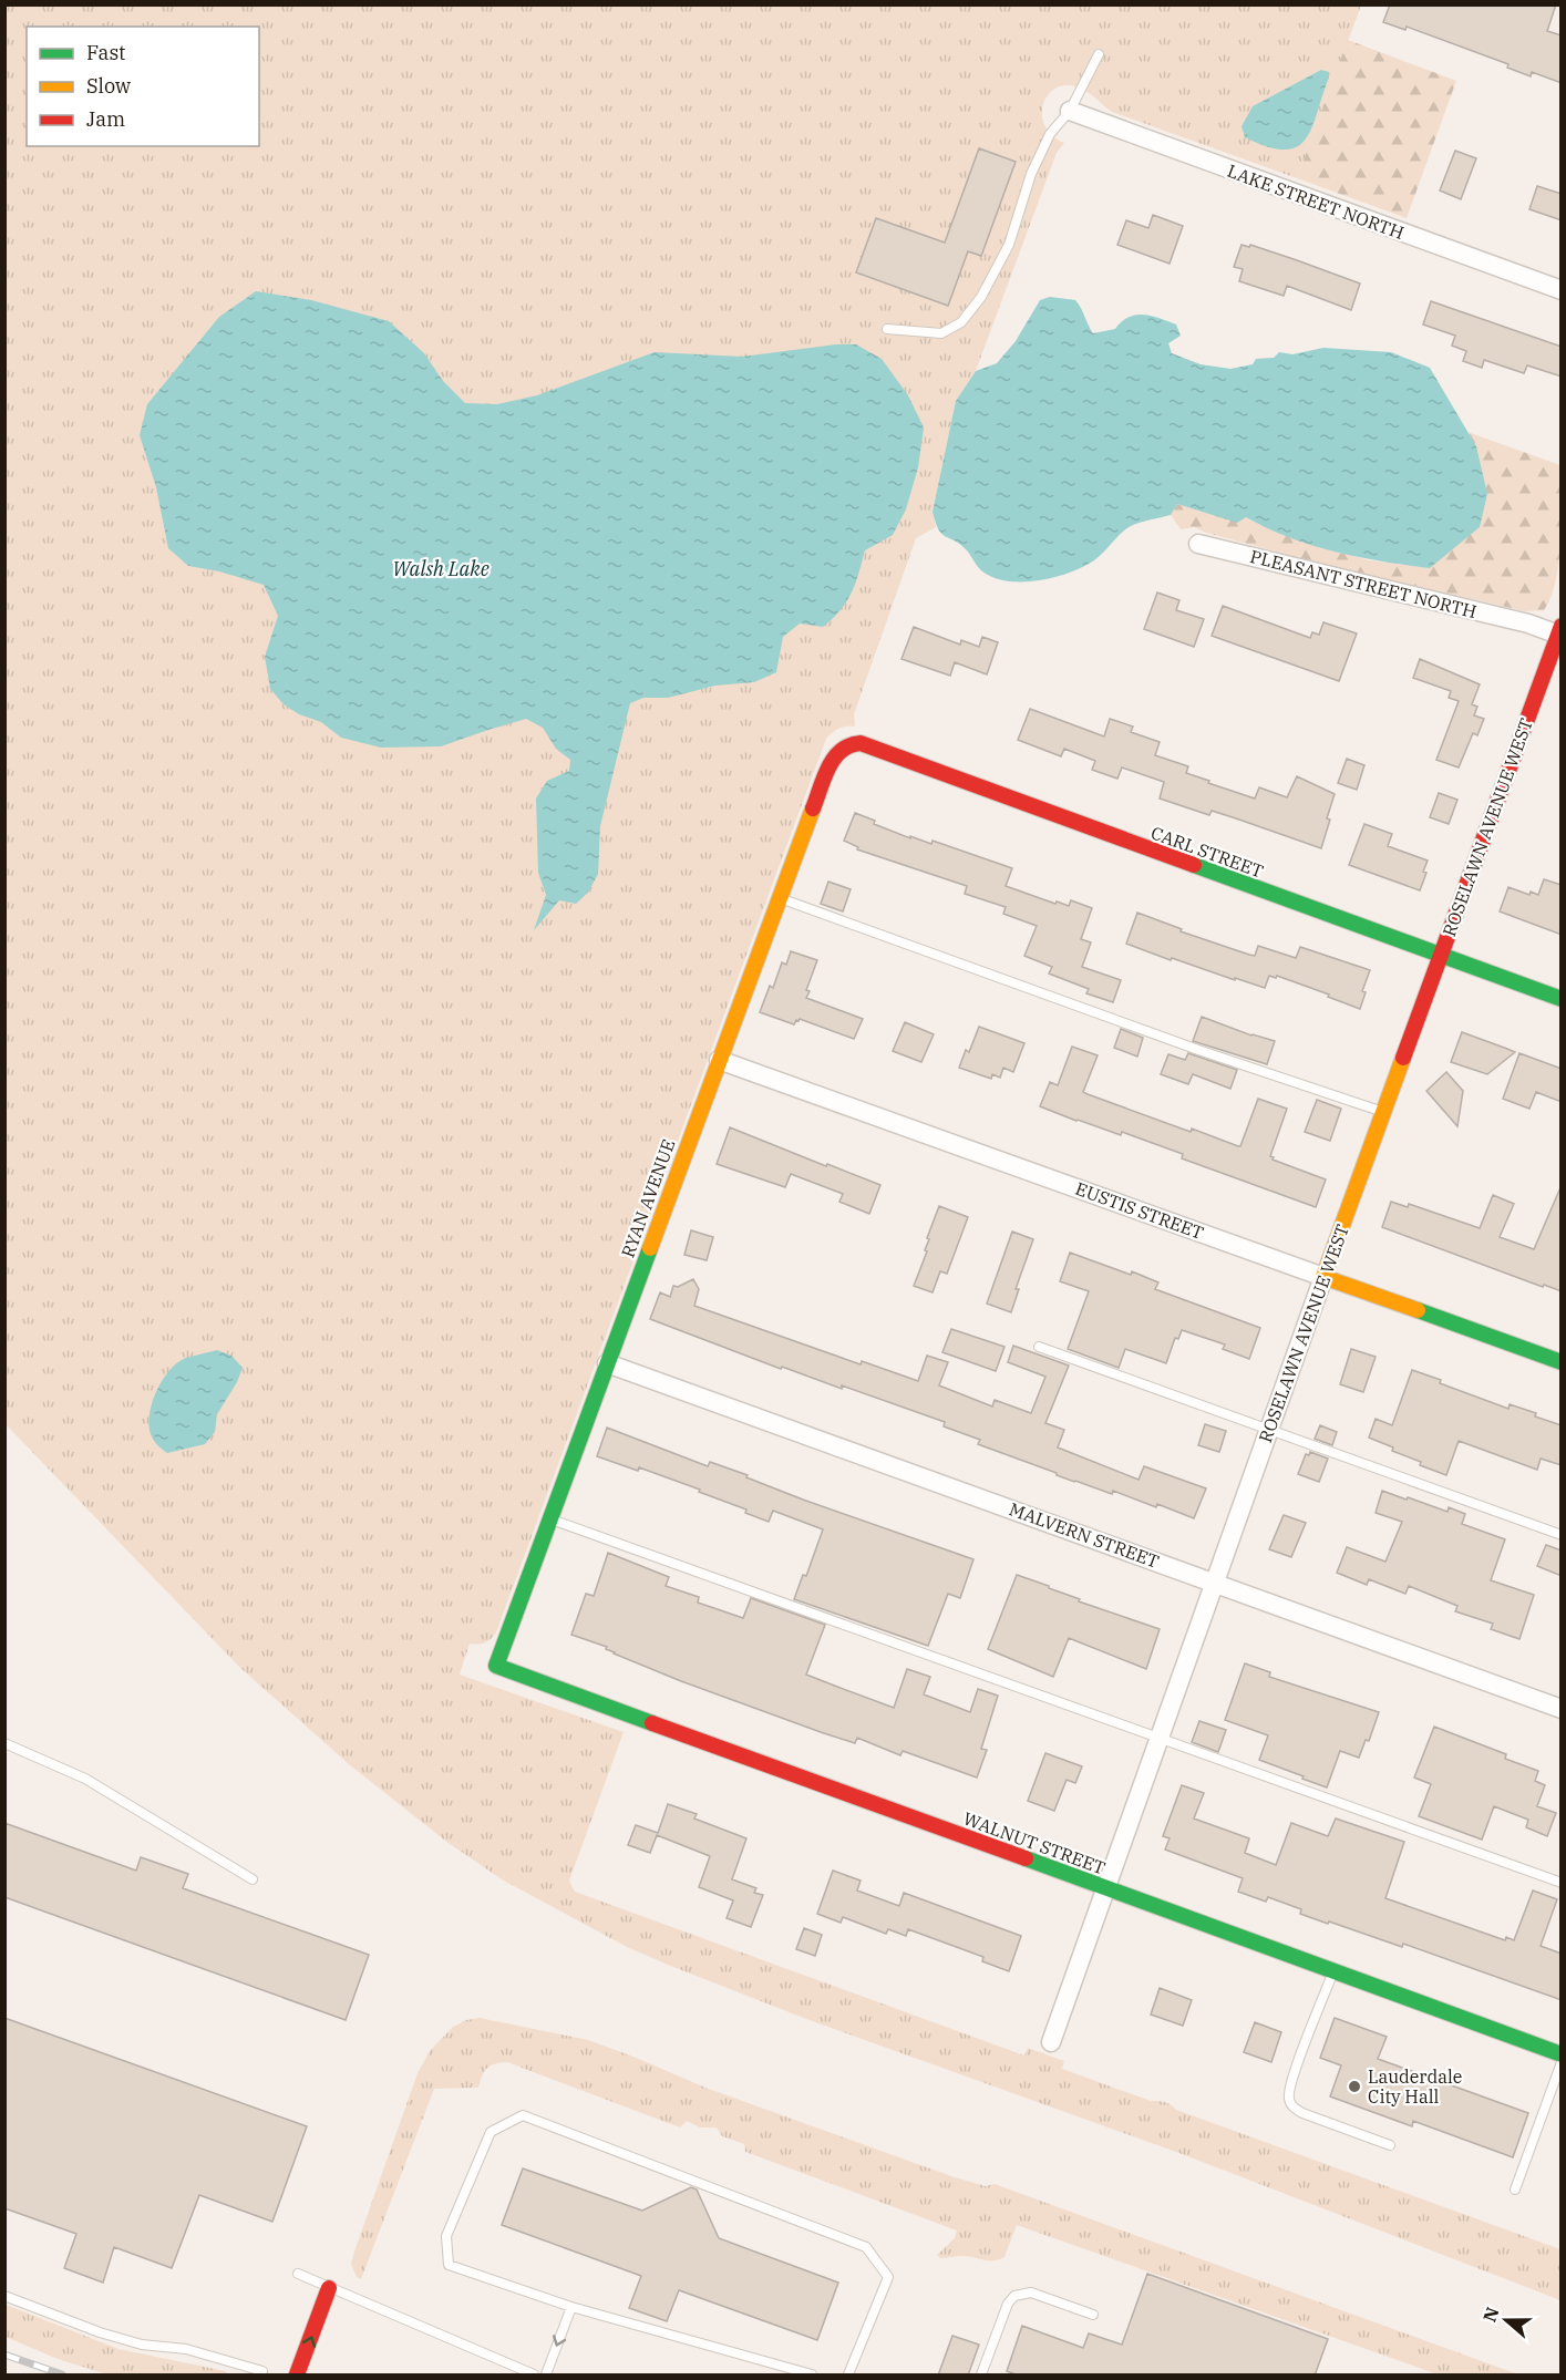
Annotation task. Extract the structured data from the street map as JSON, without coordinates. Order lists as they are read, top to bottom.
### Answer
{
  "streets": {
    "street": [
      "LAKE STREET NORTH",
      "PLEASANT STREET NORTH",
      "ROSELAWN AVENUE WEST",
      "CARL STREET",
      "RYAN AVENUE",
      "EUSTIS STREET",
      "MALVERN STREET",
      "WALNUT STREET"
    ]
  },
  "crossings": [
    ["PLEASANT STREET NORTH", "ROSELAWN AVENUE WEST"],
    ["ROSELAWN AVENUE WEST", "CARL STREET"],
    ["ROSELAWN AVENUE WEST", "EUSTIS STREET"],
    ["ROSELAWN AVENUE WEST", "MALVERN STREET"],
    ["ROSELAWN AVENUE WEST", "WALNUT STREET"],
    ["CARL STREET", "RYAN AVENUE"],
    ["RYAN AVENUE", "EUSTIS STREET"],
    ["RYAN AVENUE", "MALVERN STREET"],
    ["RYAN AVENUE", "WALNUT STREET"]
  ],
  "water": ["Walsh Lake"],
  "places": ["Lauderdale City Hall"],
  "legend": ["Fast", "Slow", "Jam"],
  "north": "left"
}
